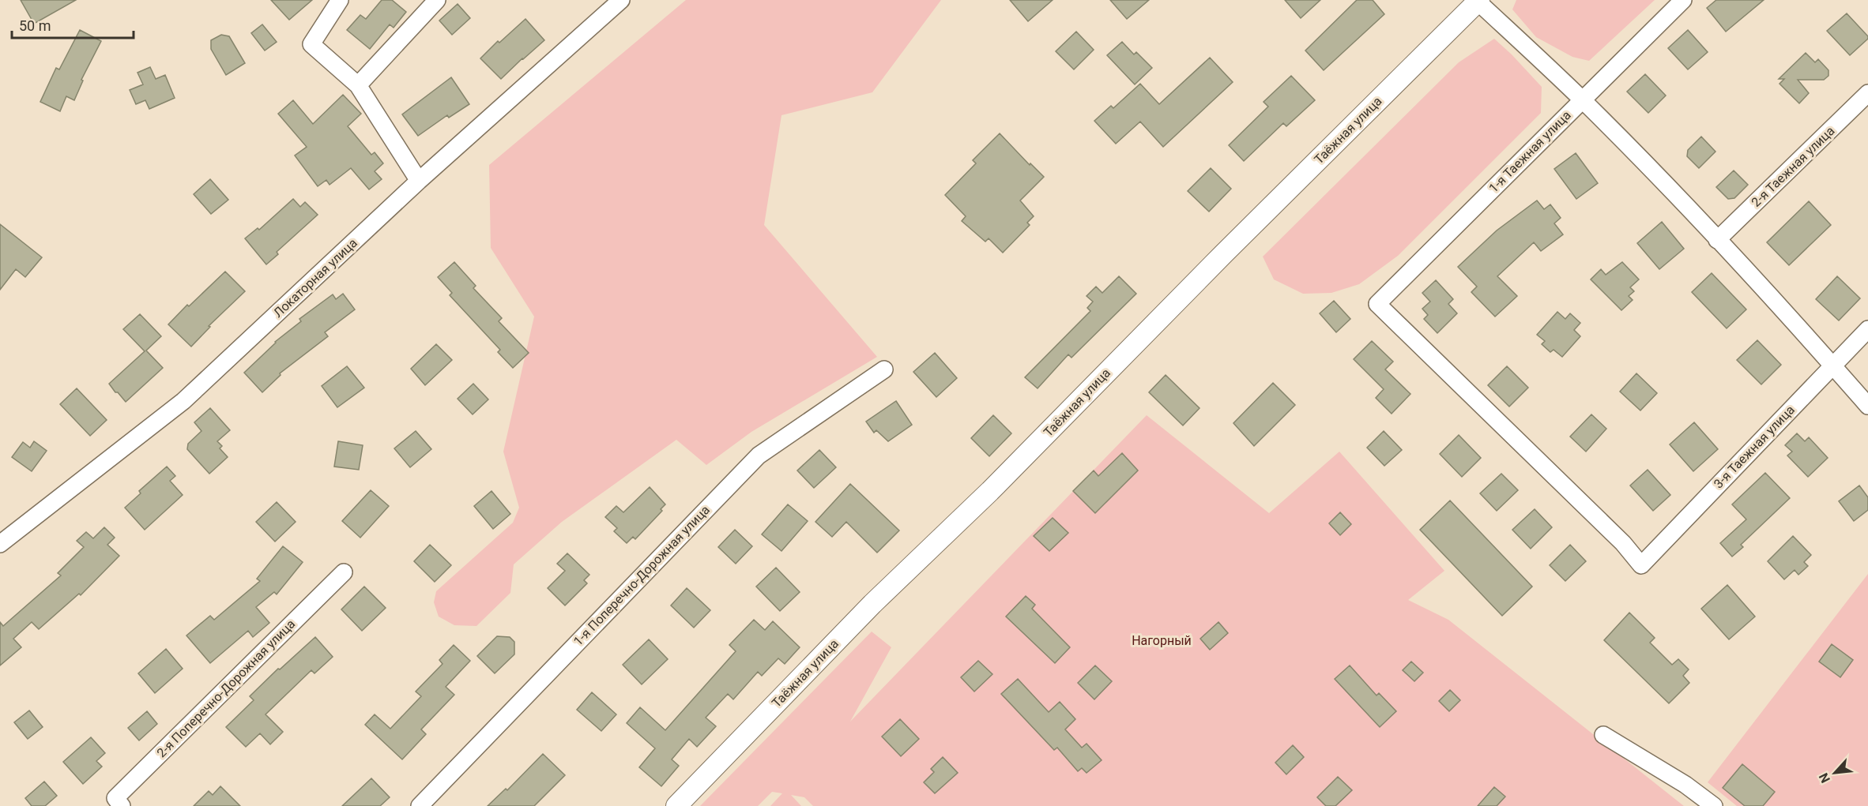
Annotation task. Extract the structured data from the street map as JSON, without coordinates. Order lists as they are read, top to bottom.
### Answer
{
  "streets": {
    "street": [
      "Таёжная улица",
      "1-я Таежная улица",
      "2-я Таежная улица",
      "Локаторная улица",
      "3-я Таежная улица",
      "1-я Поперечно-Дорожная улица",
      "2-я Поперечно-Дорожная улица"
    ]
  },
  "crossings": [
    ["1-я Таежная улица", "3-я Таежная улица"]
  ],
  "parks": ["Нагорный"],
  "scale_bar": "50 m",
  "north": "bottom left"
}
